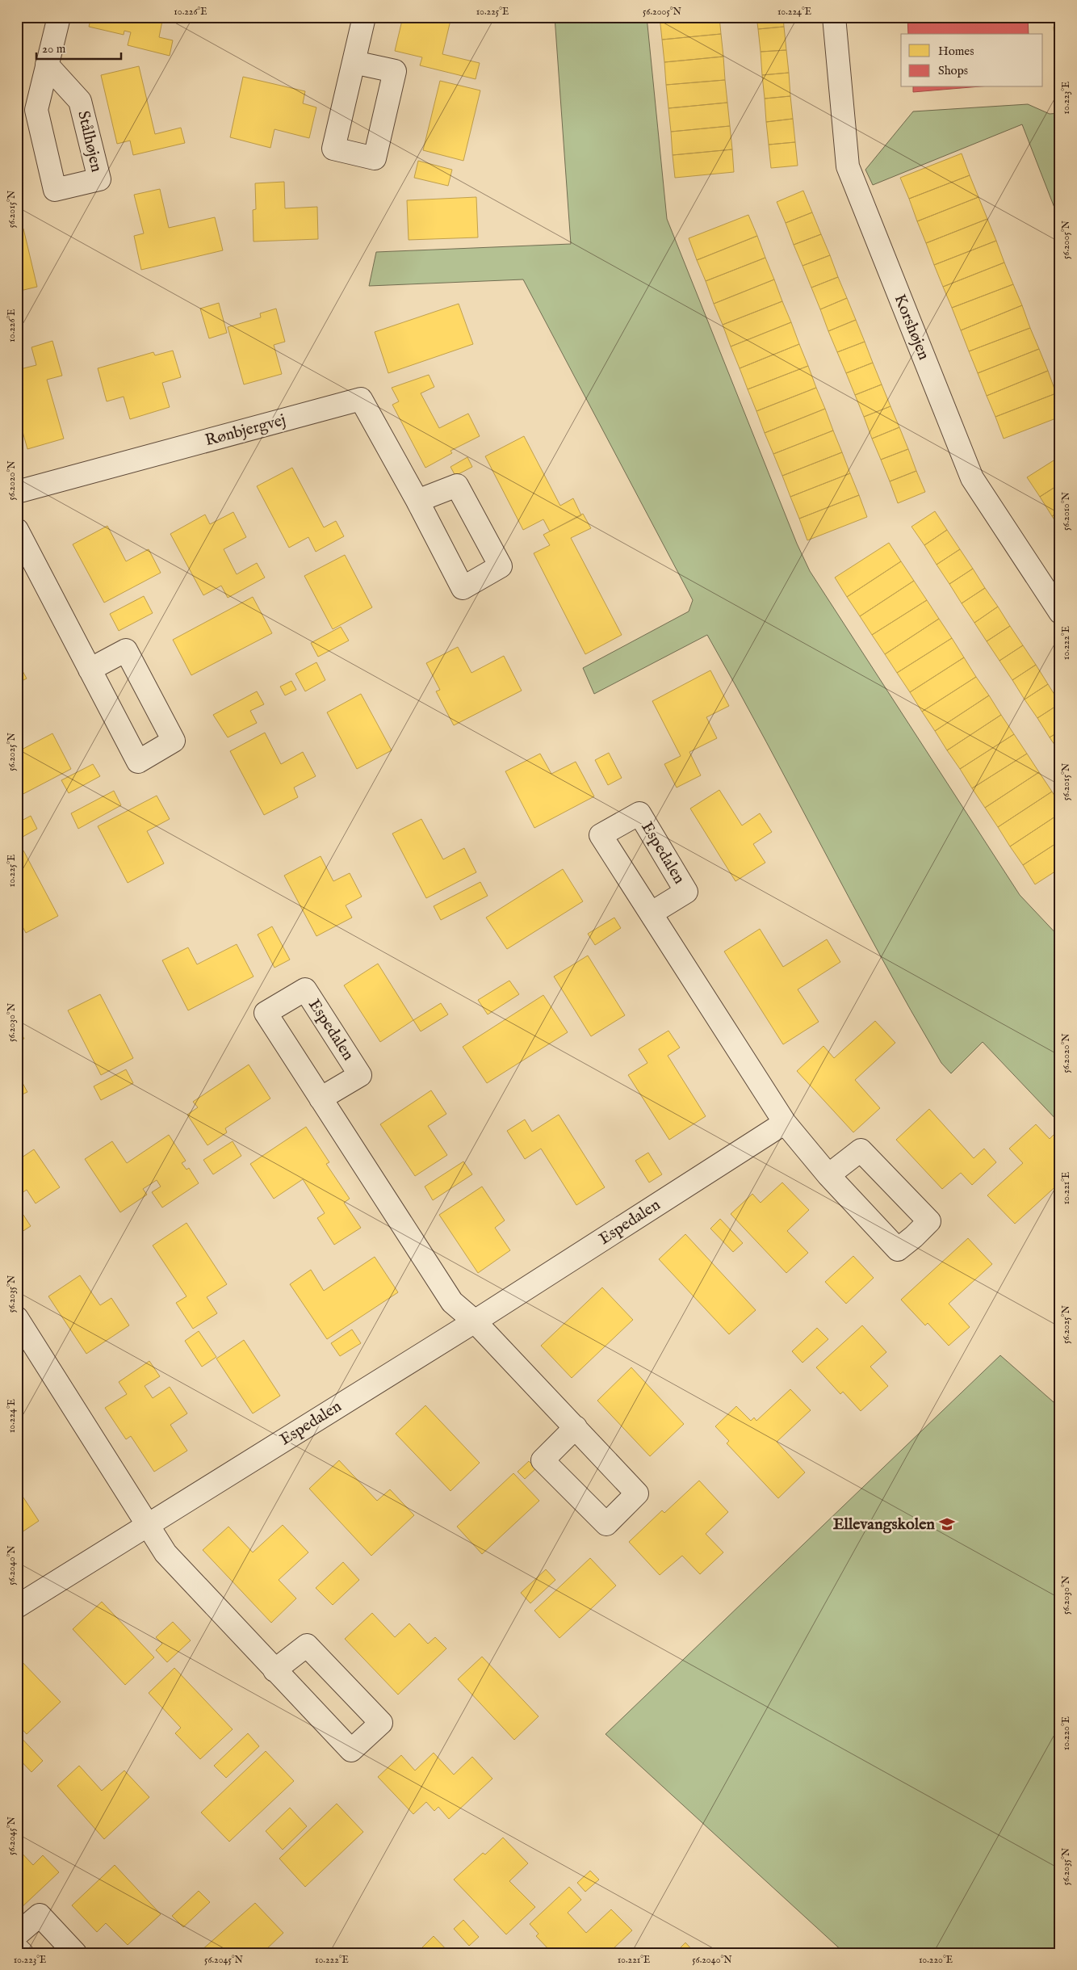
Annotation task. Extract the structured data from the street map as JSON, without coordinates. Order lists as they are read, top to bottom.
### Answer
{
  "streets": {
    "street": [
      "Stålhøjen",
      "Korshøjen",
      "Rønbjergvej",
      "Espedalen"
    ]
  },
  "places": {
    "school or university": ["Ellevangskolen"]
  },
  "legend": ["Homes", "Shops"],
  "scale_bar": "20 m",
  "coordinates": [
    "10.226°E",
    "10.225°E",
    "56.2005°N",
    "10.224°E",
    "10.223°E",
    "56.2015°N",
    "56.2020°N",
    "56.2010°N",
    "10.222°E",
    "56.2025°N",
    "56.2030°N",
    "10.221°E",
    "56.2035°N",
    "56.2040°N",
    "10.220°E",
    "56.2045°N"
  ]
}
